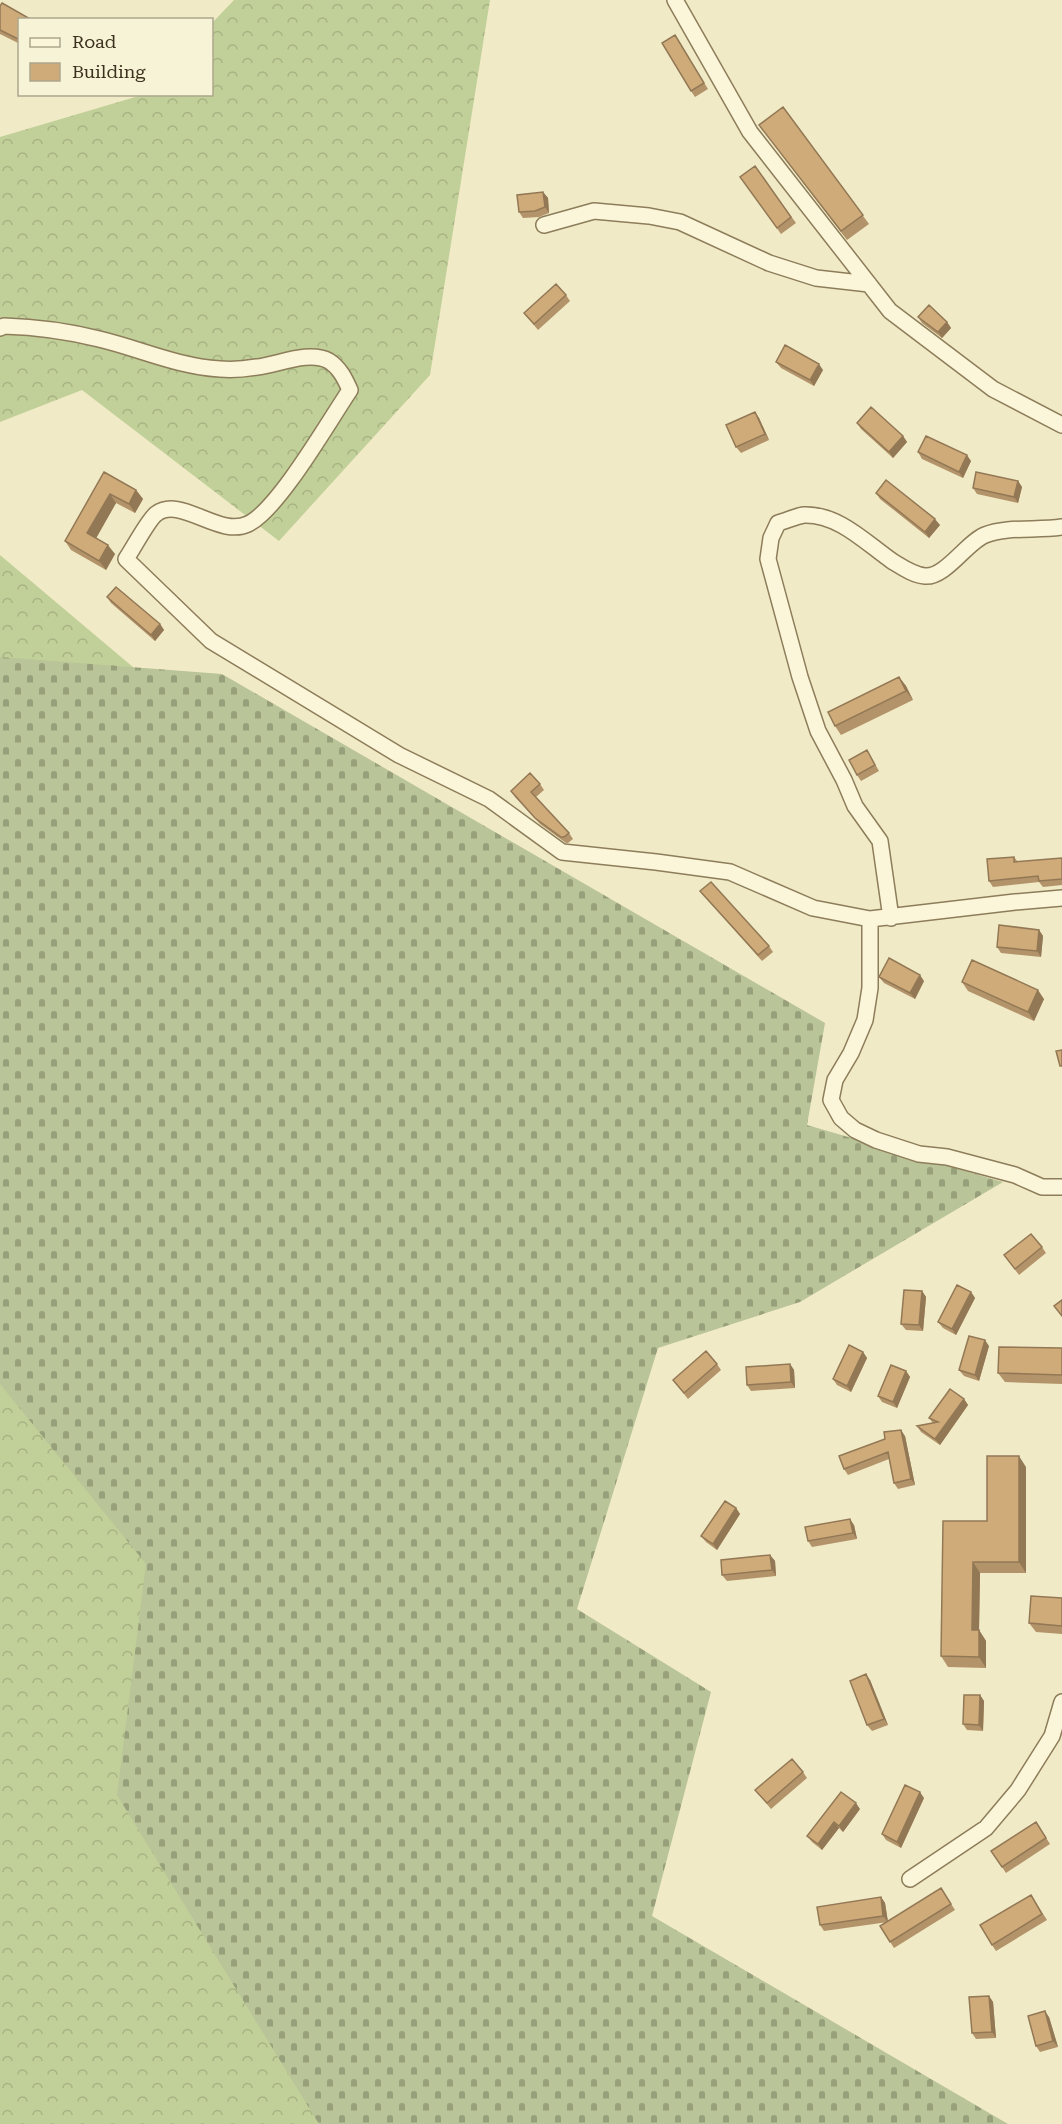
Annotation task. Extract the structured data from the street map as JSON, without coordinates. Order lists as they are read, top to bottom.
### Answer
{
  "legend": ["Road", "Building"]
}
